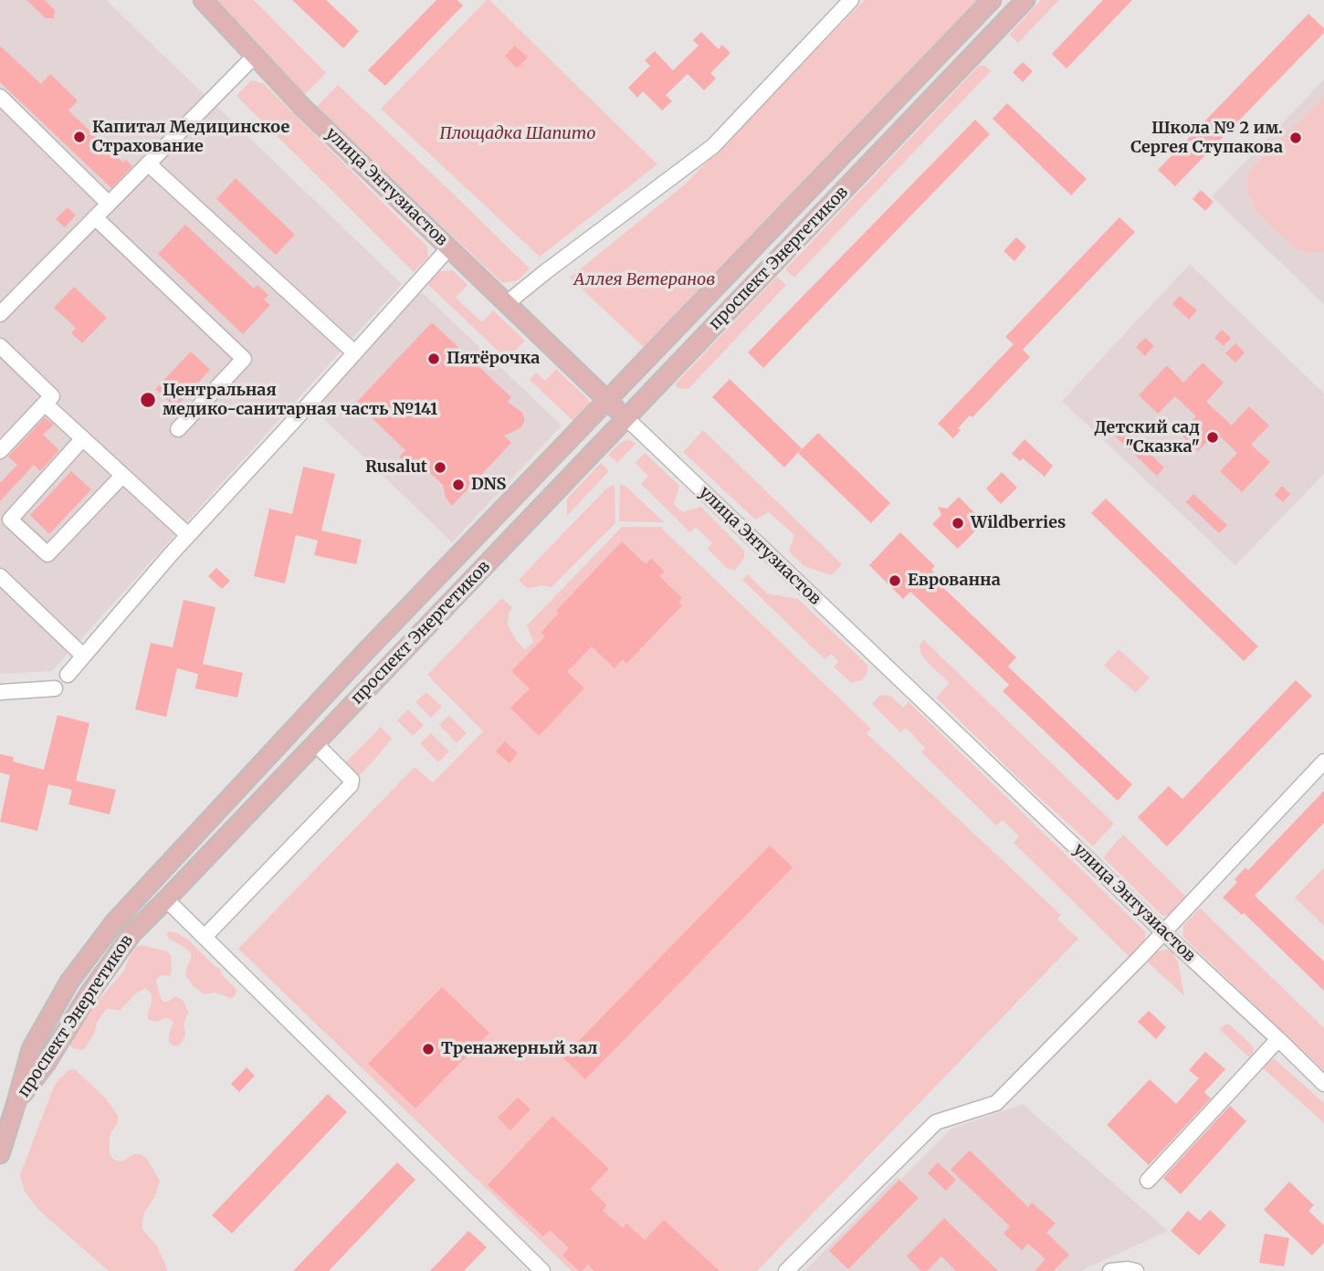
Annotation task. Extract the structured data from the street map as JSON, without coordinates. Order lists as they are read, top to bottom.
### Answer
{
  "streets": {
    "main road": ["улица Энтузиастов", "проспект Энергетиков"]
  },
  "crossings": [
    ["улица Энтузиастов", "проспект Энергетиков"]
  ],
  "parks": ["Площадка Шапито", "Аллея Ветеранов"],
  "places": [
    "Капитал Медицинское Страхование",
    "Школа № 2 им. Сергея Ступакова",
    "Пятёрочка",
    "Центральная медико-санитарная часть №141",
    "Детский сад \"Сказка\"",
    "Rusalut",
    "DNS",
    "Wildberries",
    "Еврованна",
    "Тренажерный зал"
  ]
}
